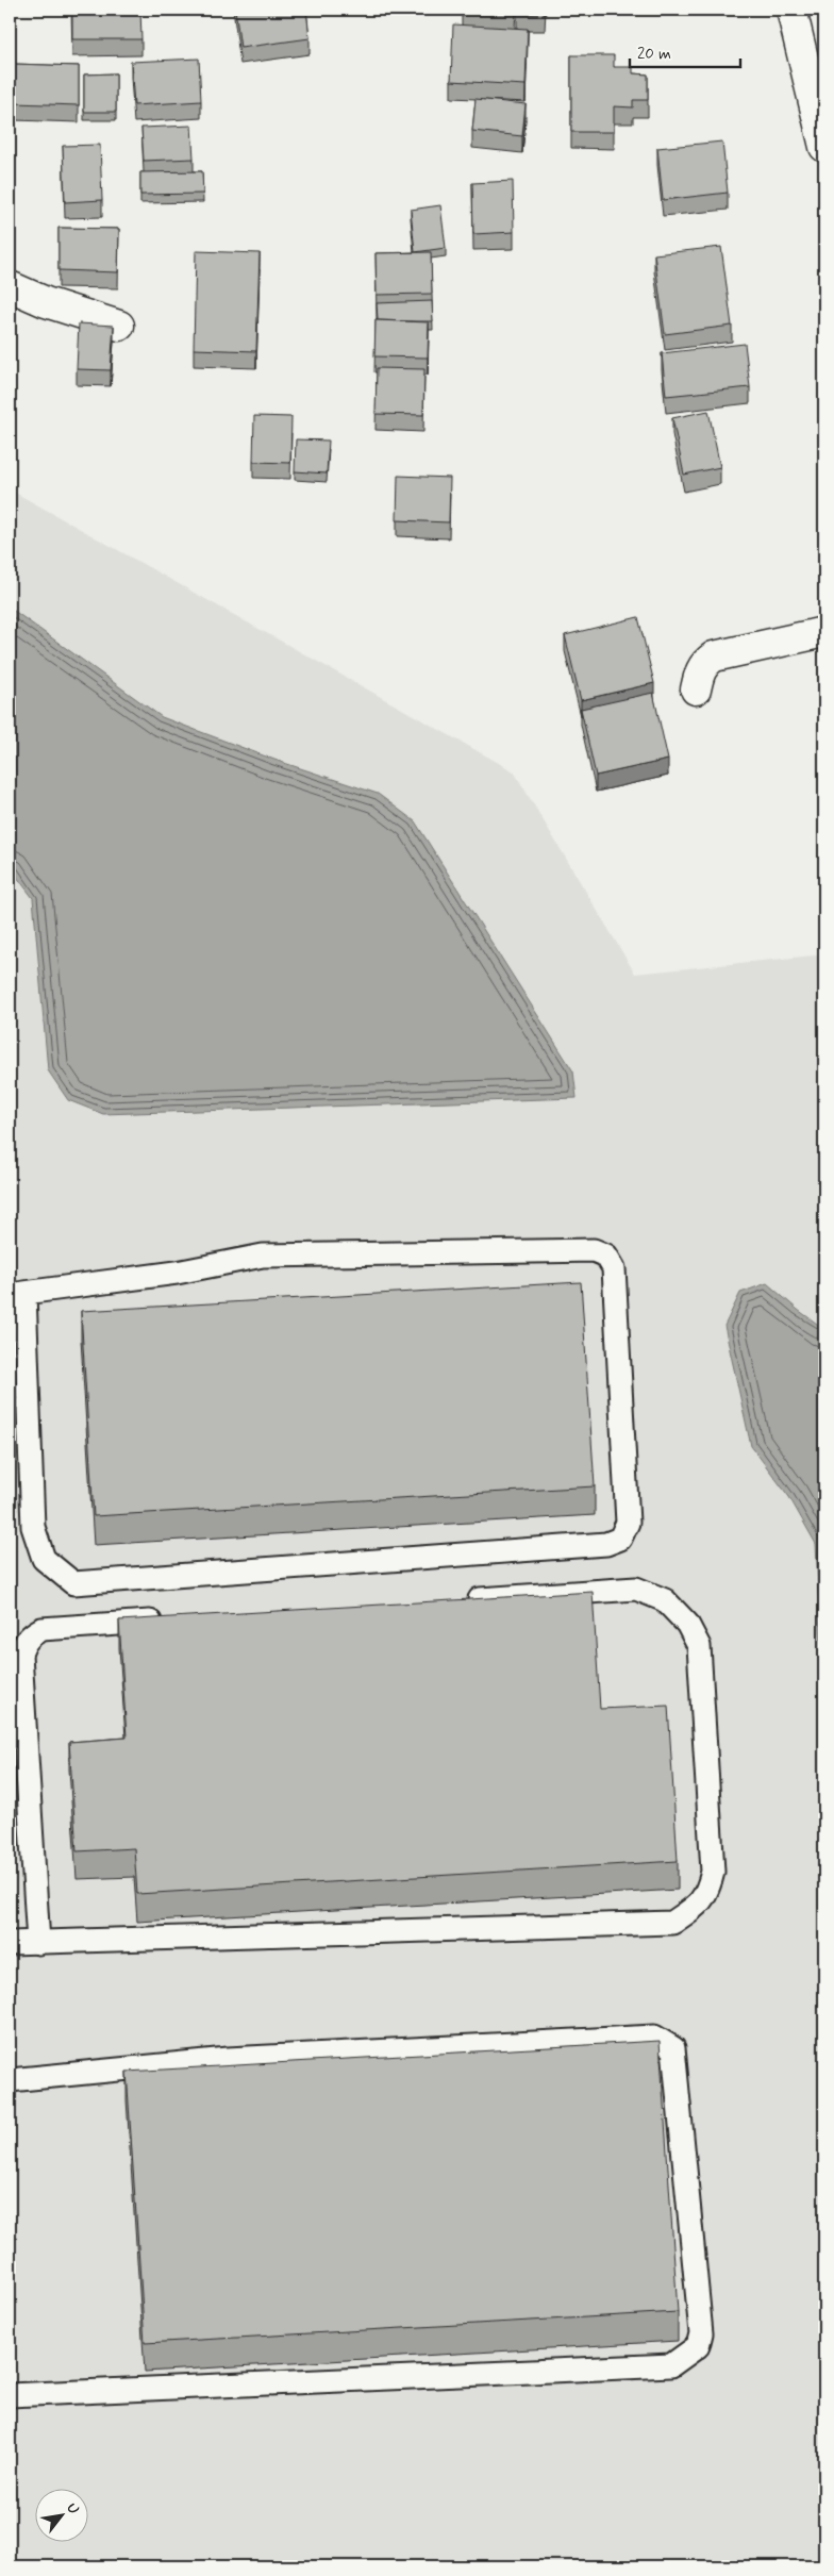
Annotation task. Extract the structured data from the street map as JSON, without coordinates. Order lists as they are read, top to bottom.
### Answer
{
  "scale_bar": "20 m",
  "north": "top right"
}
